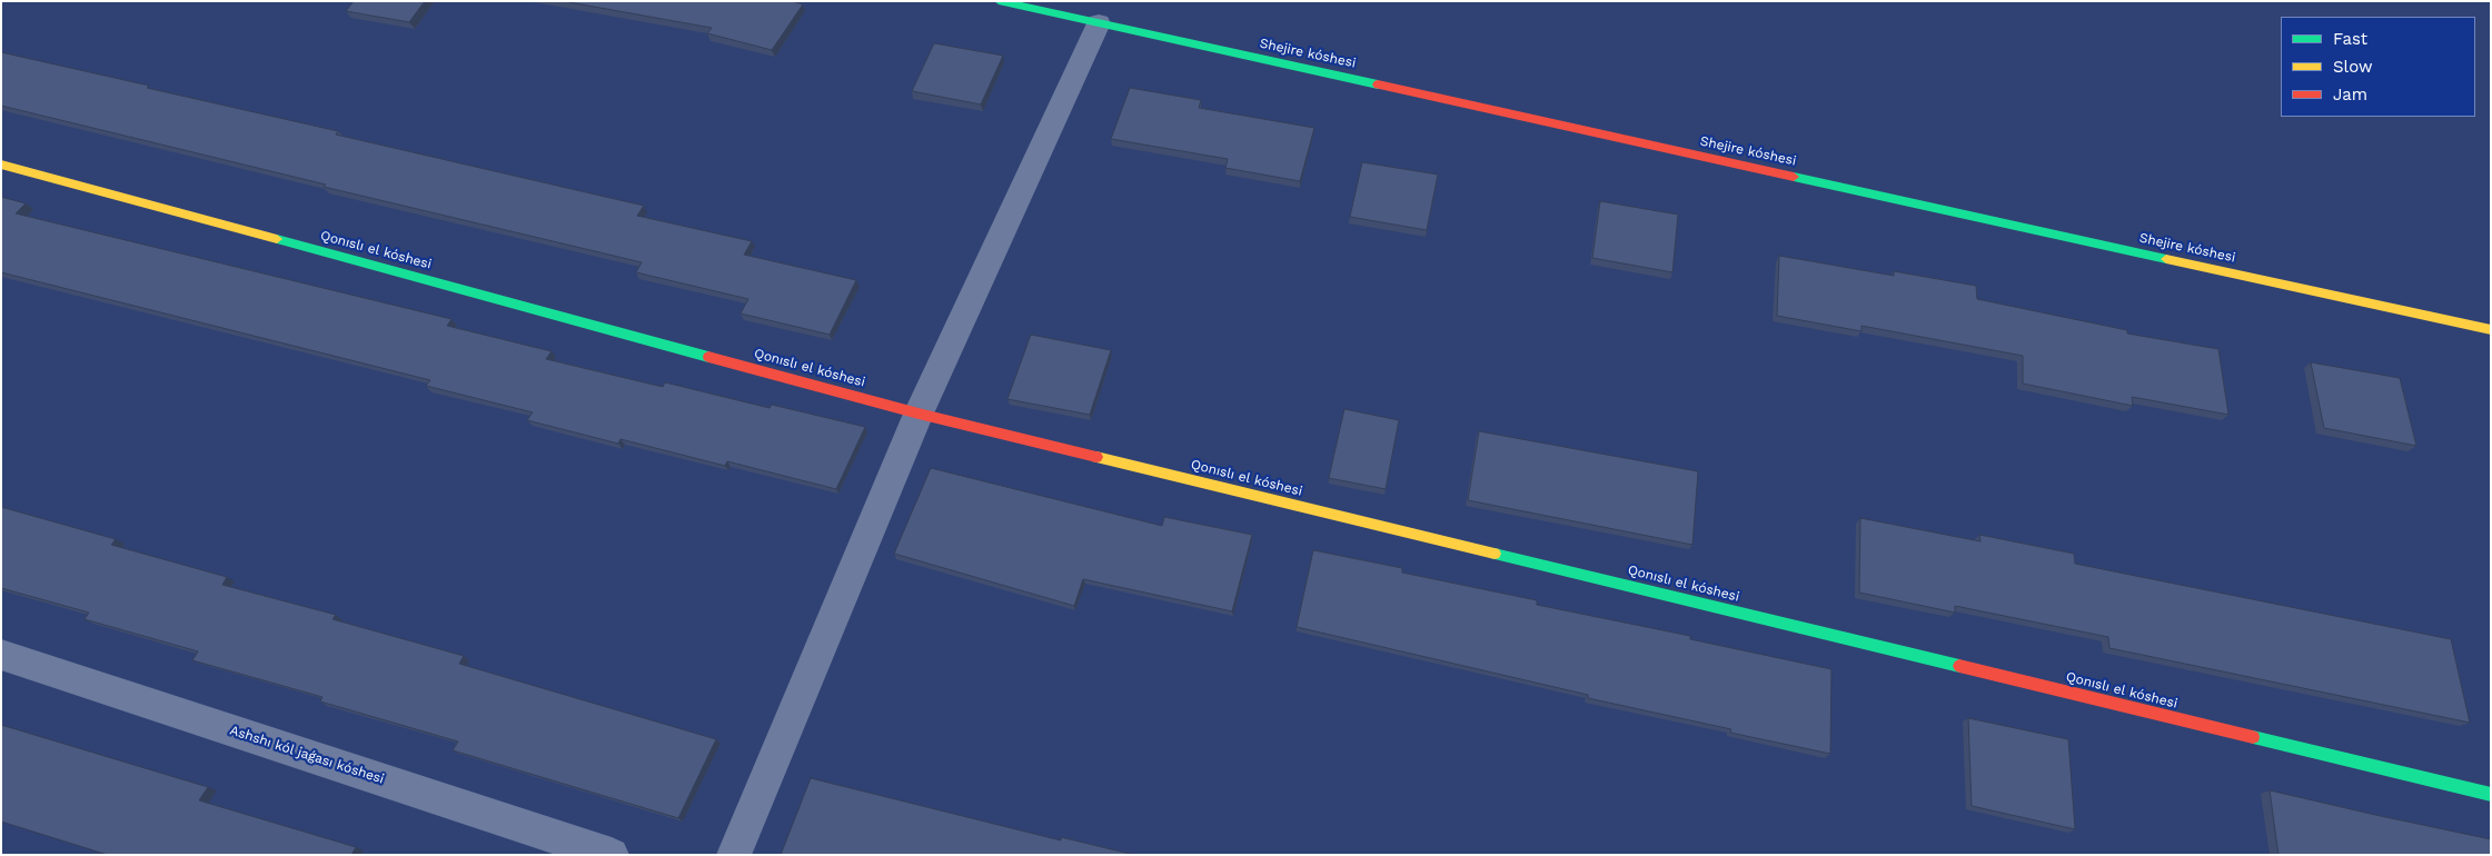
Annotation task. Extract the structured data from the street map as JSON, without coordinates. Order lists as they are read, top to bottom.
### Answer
{
  "streets": {
    "street": ["Shejire kóshesi", "Qonıslı el kóshesi", "Ashshı kól jaǵası kóshesi"]
  },
  "legend": ["Fast", "Slow", "Jam"]
}
